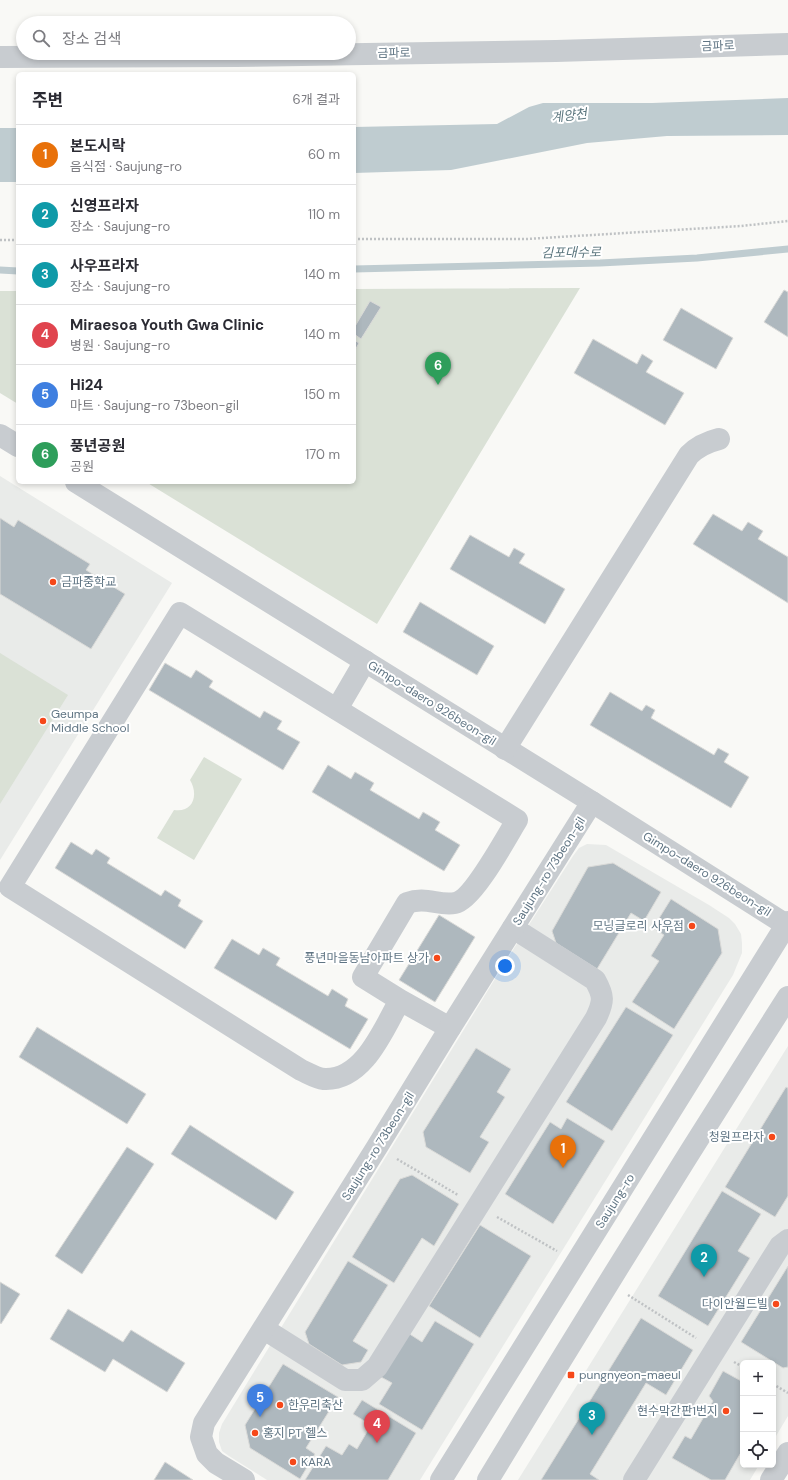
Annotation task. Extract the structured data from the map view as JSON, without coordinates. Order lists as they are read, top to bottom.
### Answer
{
  "streets": {
    "street": [
      "금파로",
      "Gimpo-daero 926beon-gil",
      "Saujung-ro 73beon-gil",
      "Saujung-ro"
    ]
  },
  "crossings": [
    ["Gimpo-daero 926beon-gil", "Saujung-ro 73beon-gil"],
    ["Gimpo-daero 926beon-gil", "Saujung-ro"]
  ],
  "water": ["계양천", "김포대수로"],
  "places": {
    "other": [
      "금파중학교",
      "Geumpa Middle School",
      "모닝글로리 사우점",
      "풍년마을동남아파트 상가",
      "청원프라자",
      "다이안월드빌",
      "한우리축산",
      "현수막간판1번지",
      "홍지 PT 헬스",
      "KARA"
    ],
    "transit": ["pungnyeon-maeul"]
  },
  "page": {
    "search": "장소 검색",
    "heading": ["주변", "6개 결과"],
    "list": [
      {
        "mark": "1",
        "name": "본도시락",
        "note": "음식점 · Saujung-ro",
        "value": "60 m"
      },
      {
        "mark": "2",
        "name": "신영프라자",
        "note": "장소 · Saujung-ro",
        "value": "110 m"
      },
      {
        "mark": "3",
        "name": "사우프라자",
        "note": "장소 · Saujung-ro",
        "value": "140 m"
      },
      {
        "mark": "4",
        "name": "Miraesoa Youth Gwa Clinic",
        "note": "병원 · Saujung-ro",
        "value": "140 m"
      },
      {
        "mark": "5",
        "name": "Hi24",
        "note": "마트 · Saujung-ro 73beon-gil",
        "value": "150 m"
      },
      {
        "mark": "6",
        "name": "풍년공원",
        "note": "공원",
        "value": "170 m"
      }
    ],
    "pins": [
      "6",
      "1",
      "2",
      "5",
      "3",
      "4"
    ],
    "map_buttons": ["+", "−"]
  }
}
